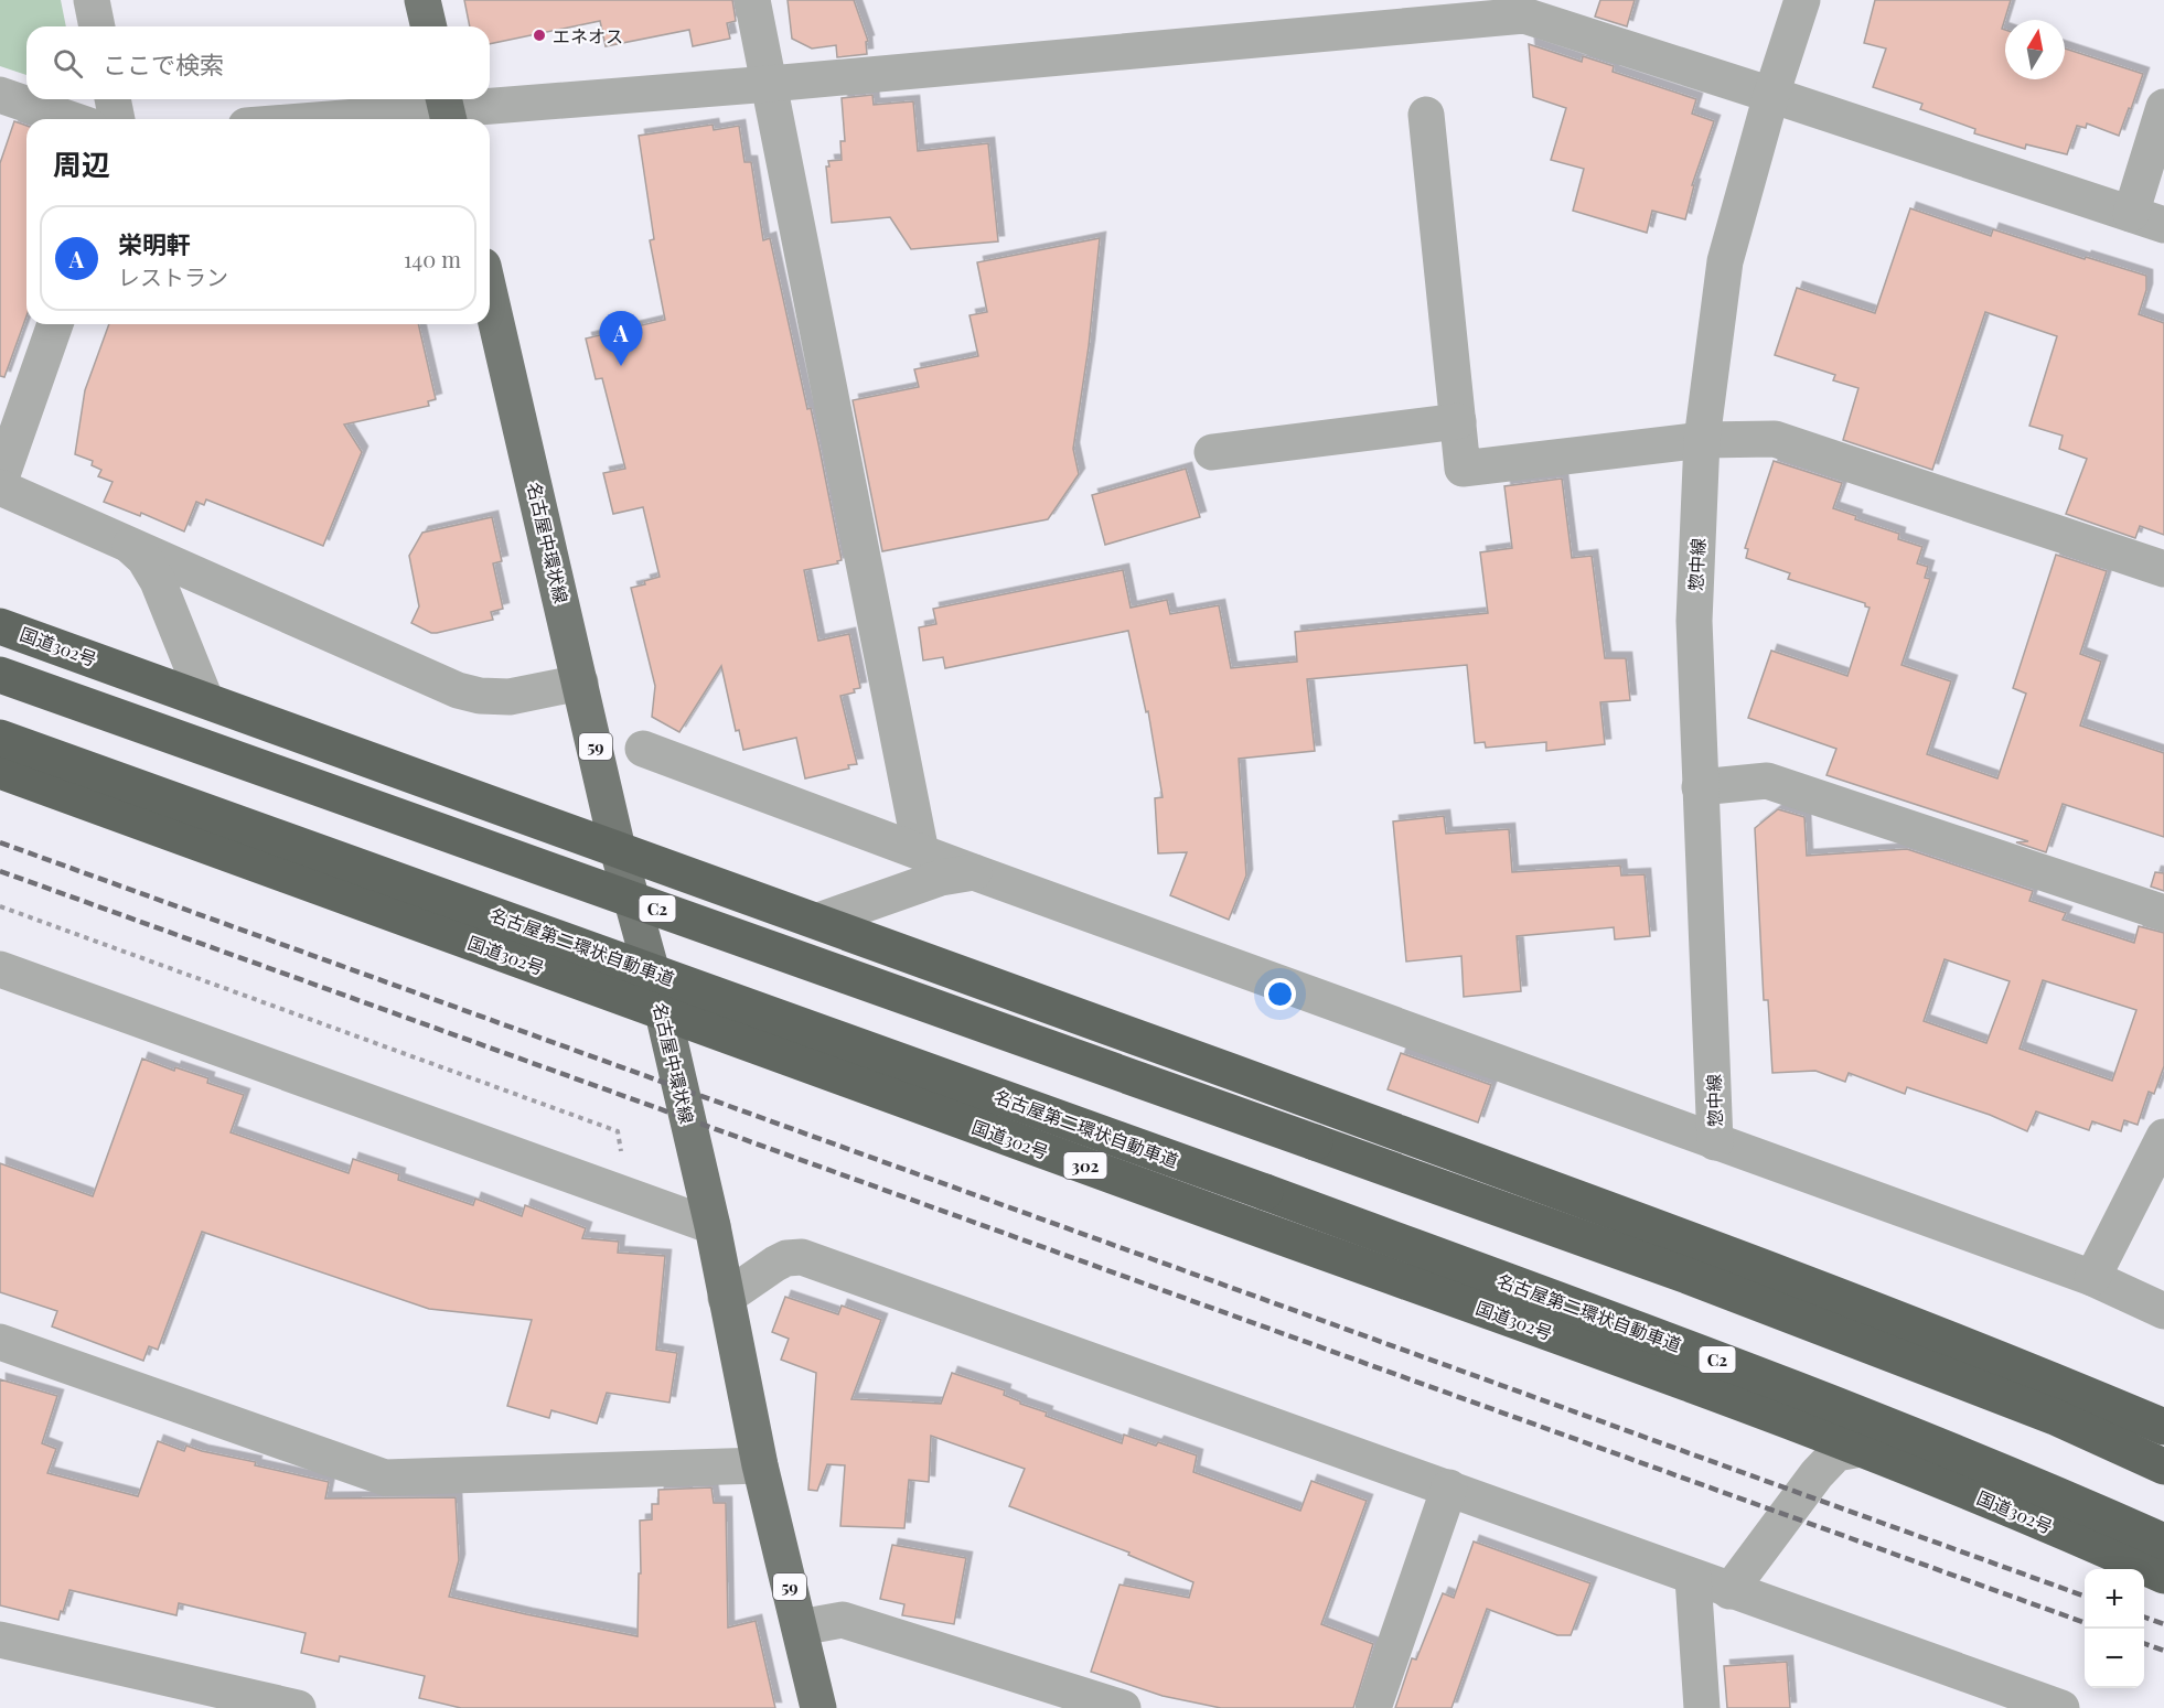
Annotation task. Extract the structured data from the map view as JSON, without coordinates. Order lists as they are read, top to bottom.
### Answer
{
  "streets": {
    "highway": [
      "国道302号",
      "C2",
      "名古屋第二環状自動車道",
      "302"
    ],
    "main road": ["名古屋中環状線", "59"],
    "street": ["惣中線"]
  },
  "crossings": [
    ["名古屋中環状線", "国道302号"],
    ["国道302号", "名古屋第二環状自動車道"]
  ],
  "places": ["エネオス"],
  "north": "top",
  "page": {
    "search": "ここで検索",
    "heading": "周辺",
    "list": [
      {
        "mark": "A",
        "name": "栄明軒",
        "note": "レストラン",
        "value": "140 m"
      }
    ],
    "pins": "A",
    "map_buttons": ["+", "−"]
  }
}
